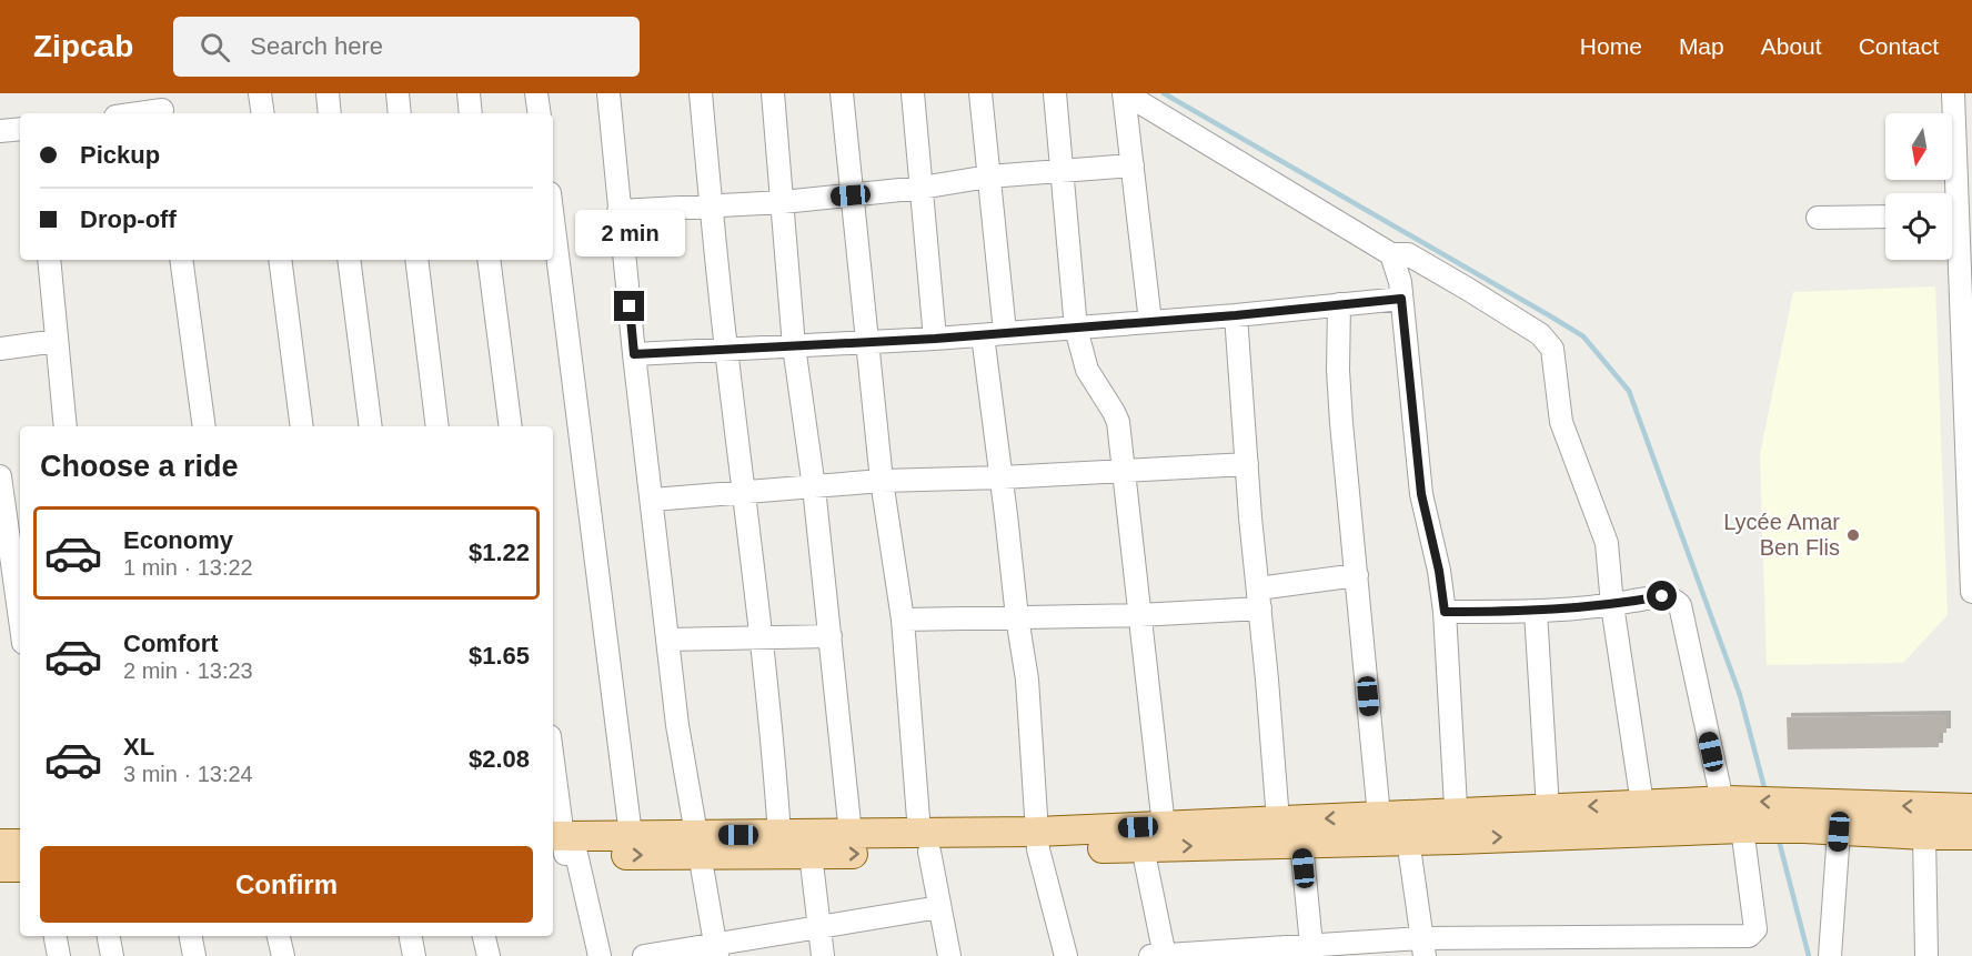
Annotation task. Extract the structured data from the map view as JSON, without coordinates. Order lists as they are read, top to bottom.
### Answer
{
  "places": ["Lycée Amar Ben Flis"],
  "north": "bottom",
  "page": {
    "header": "Zipcab",
    "search": "Search here",
    "nav": [
      "Home",
      "Map",
      "About",
      "Contact"
    ],
    "banner": ["Pickup", "Drop-off"],
    "bubble": "2 min",
    "heading": "Choose a ride",
    "list": [
      {
        "name": "Economy",
        "note": "1 min · 13:22",
        "value": "$1.22"
      },
      {
        "name": "Comfort",
        "note": "2 min · 13:23",
        "value": "$1.65"
      },
      {
        "name": "XL",
        "note": "3 min · 13:24",
        "value": "$2.08"
      }
    ],
    "buttons": "Confirm"
  }
}
